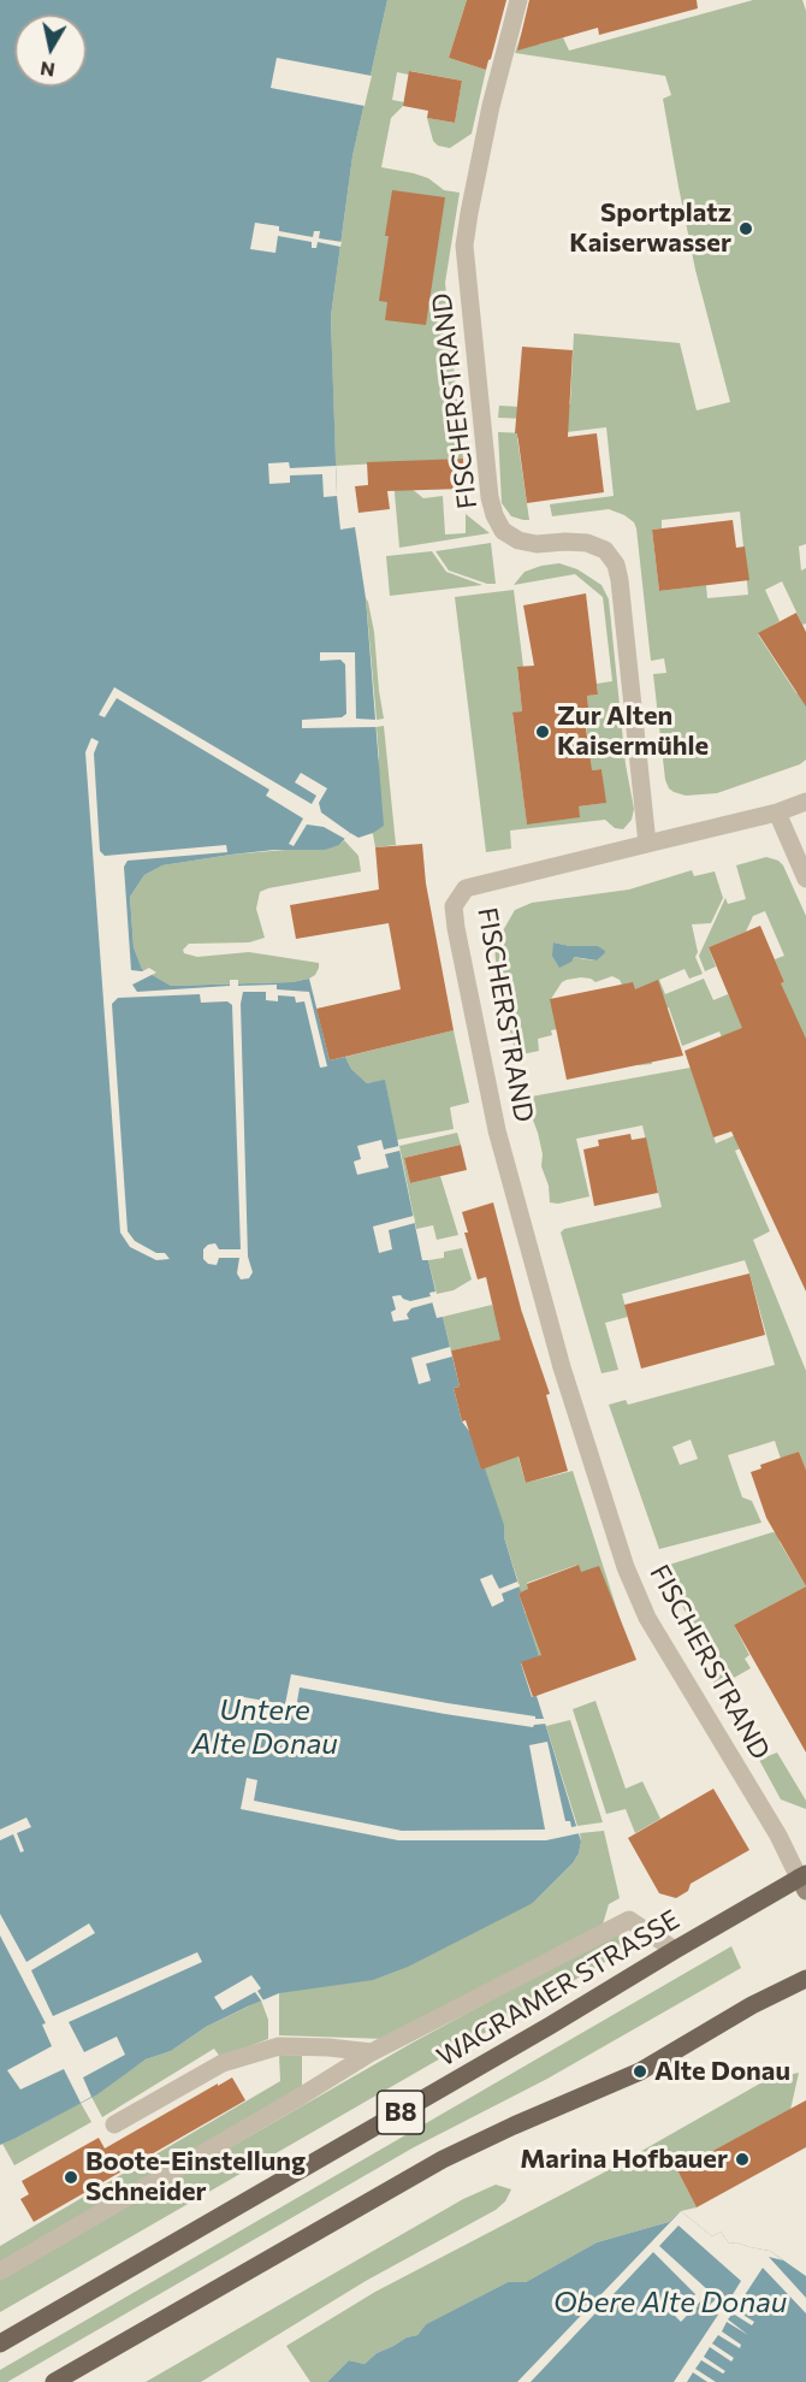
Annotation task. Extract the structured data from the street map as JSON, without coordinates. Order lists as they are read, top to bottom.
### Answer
{
  "streets": {
    "main road": ["WAGRAMER STRASSE", "B8"],
    "street": ["FISCHERSTRAND"]
  },
  "crossings": [
    ["FISCHERSTRAND", "WAGRAMER STRASSE"]
  ],
  "water": ["Untere Alte Donau", "Obere Alte Donau"],
  "places": [
    "Sportplatz Kaiserwasser",
    "Zur Alten Kaisermühle",
    "Alte Donau",
    "Marina Hofbauer",
    "Boote-Einstellung Schneider"
  ],
  "north": "bottom"
}
